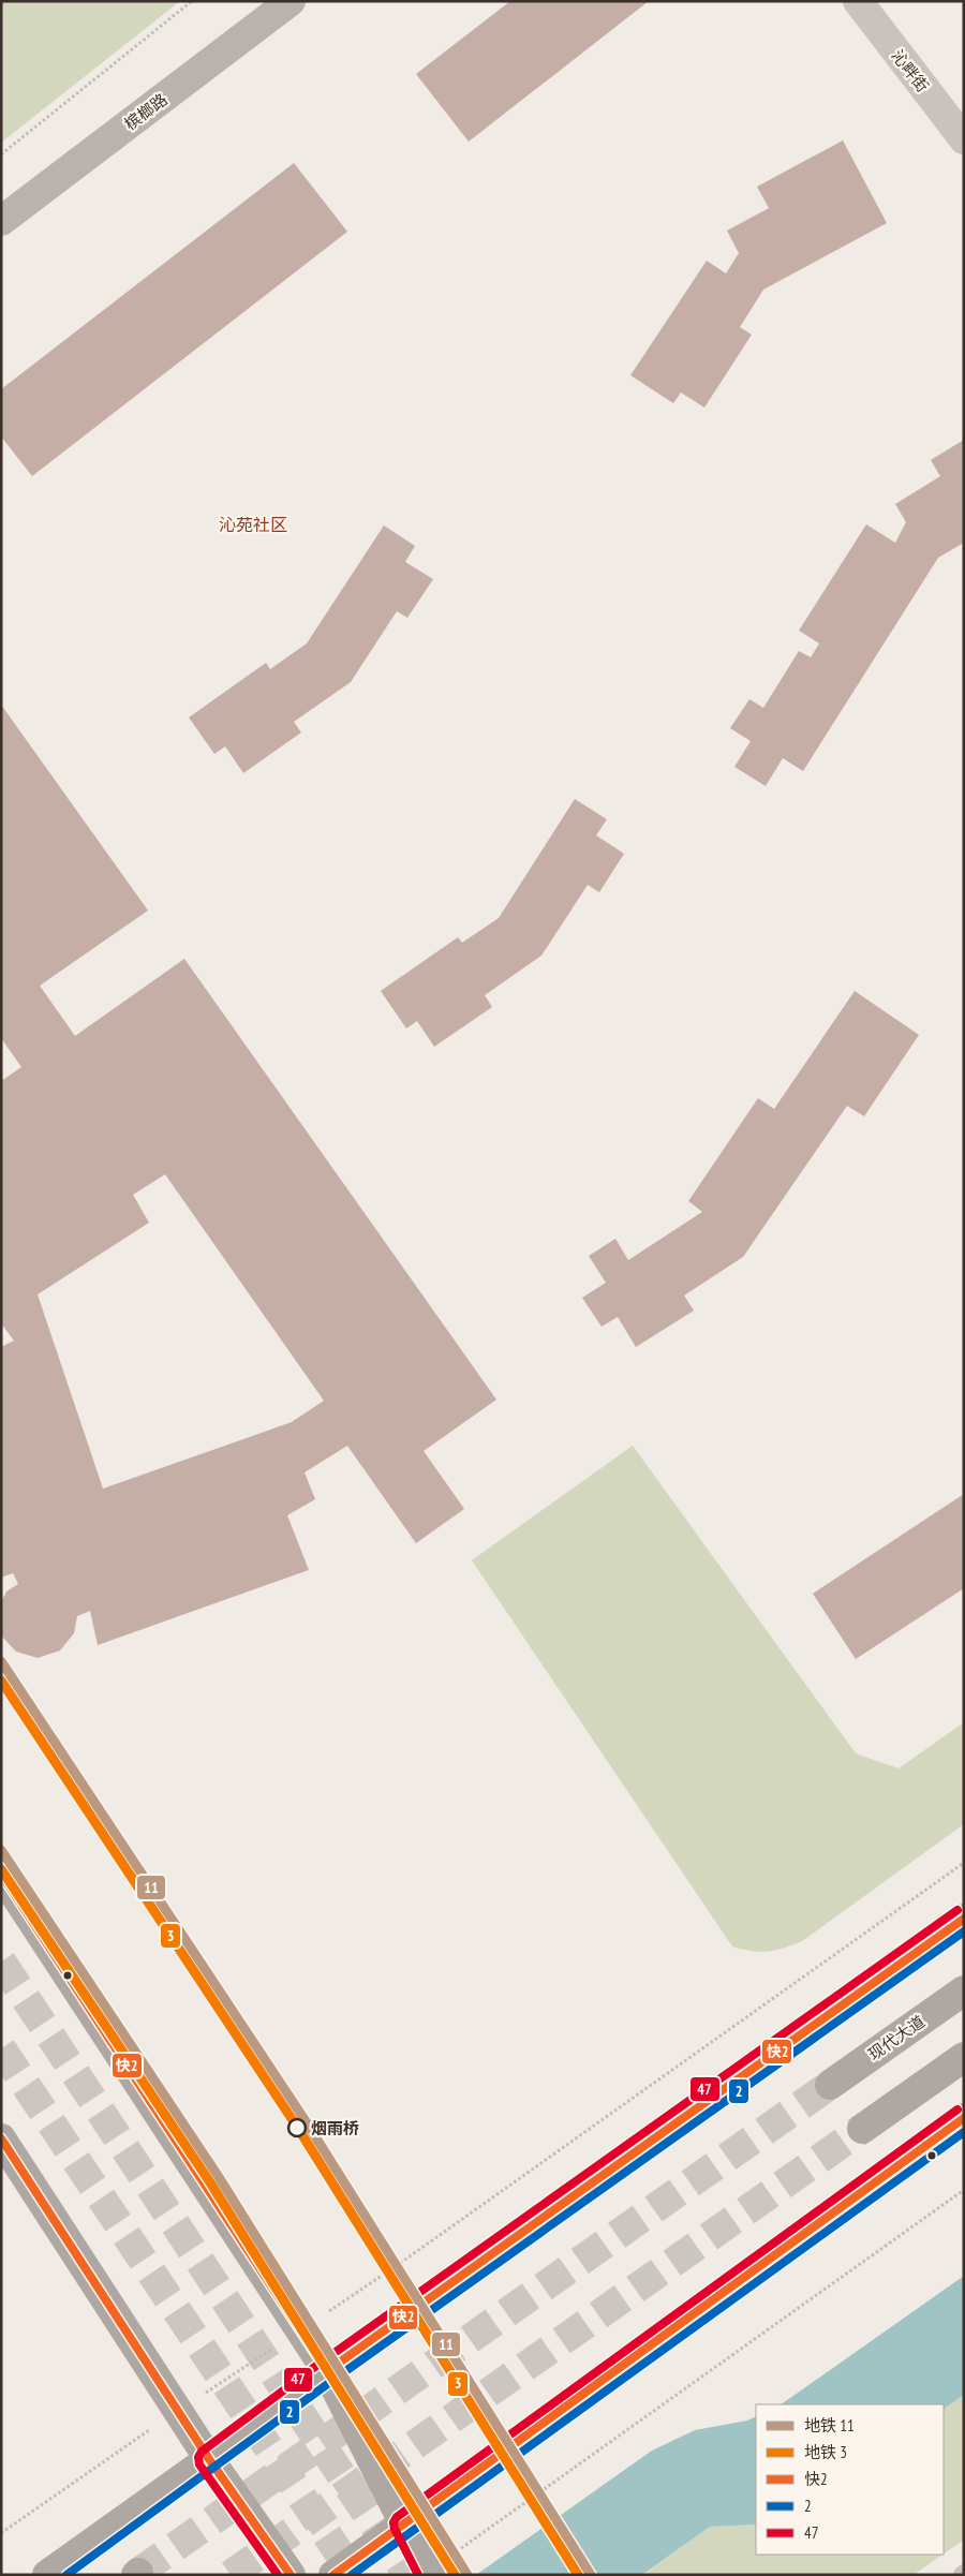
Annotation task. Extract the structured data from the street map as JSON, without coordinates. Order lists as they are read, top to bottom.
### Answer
{
  "streets": {
    "main road": ["槟榔路", "现代大道"],
    "street": ["沁畔街"]
  },
  "districts": ["沁苑社区"],
  "places": ["烟雨桥"],
  "lines": [
    "metro line 11",
    "metro line 3",
    "transit line 快2",
    "transit line 47",
    "transit line 2"
  ],
  "legend": [
    "地铁 11",
    "地铁 3",
    "快2",
    "2",
    "47"
  ]
}
